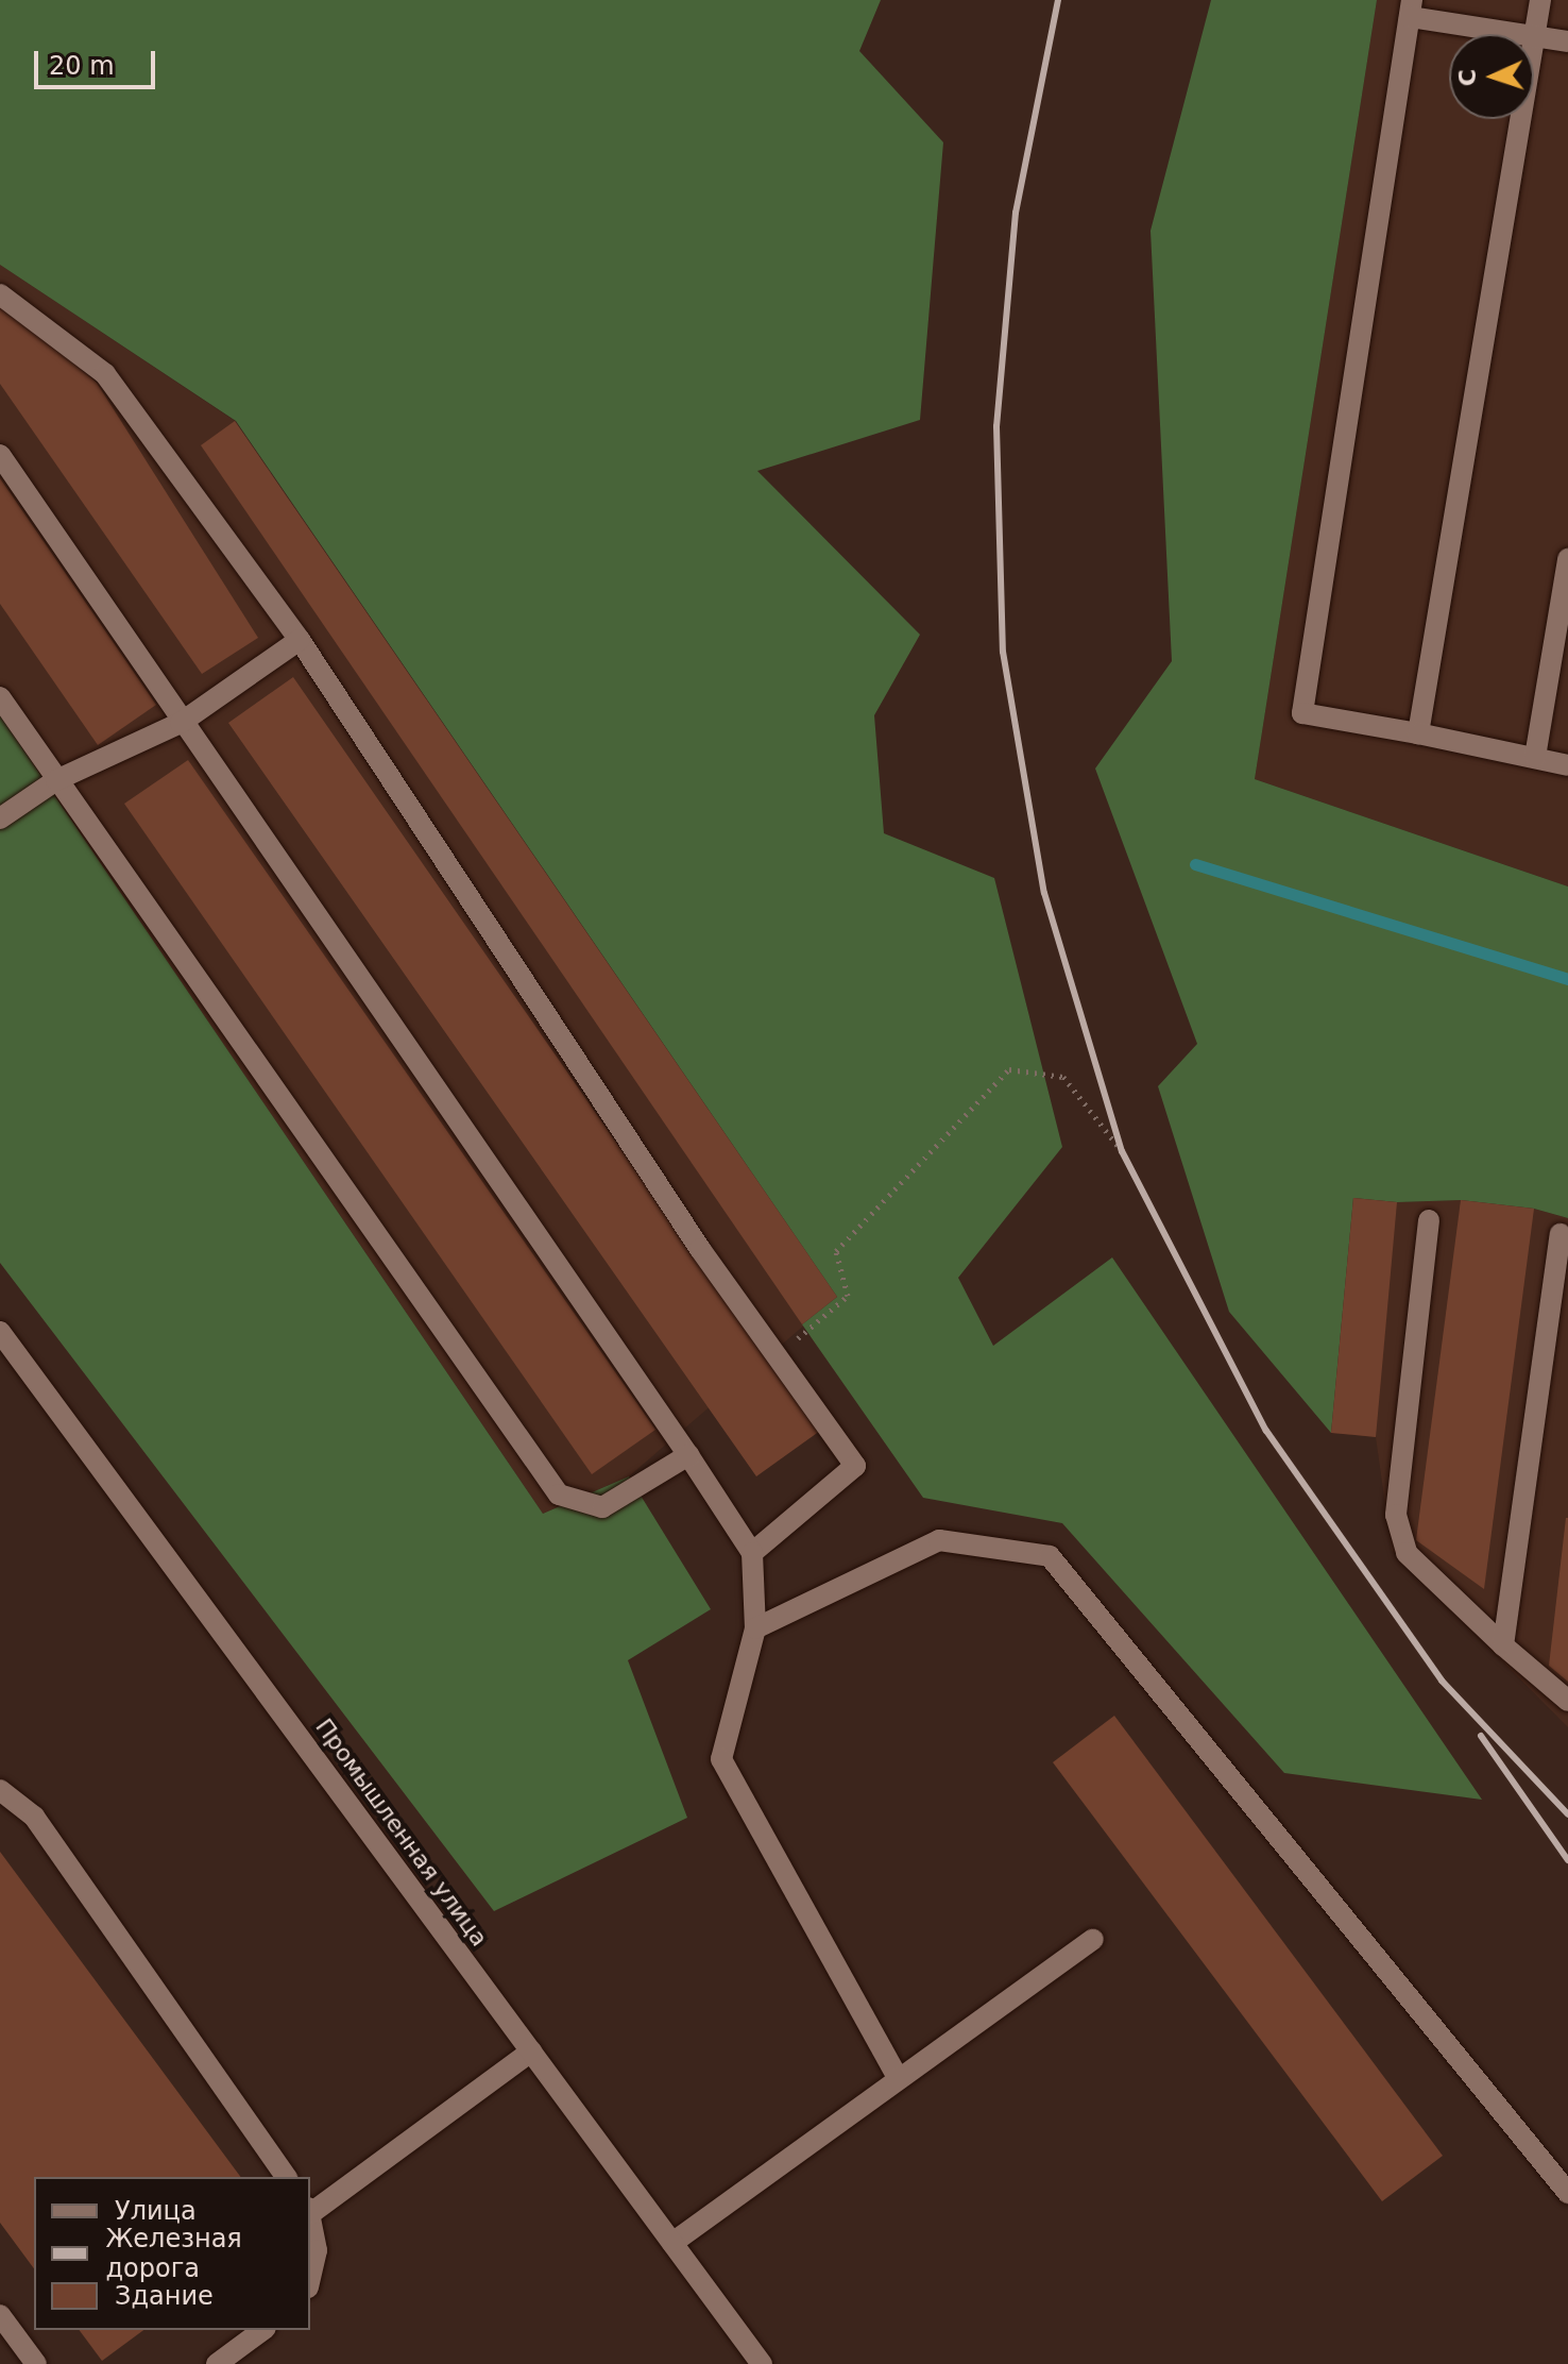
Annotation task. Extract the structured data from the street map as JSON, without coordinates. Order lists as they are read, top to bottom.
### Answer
{
  "streets": {
    "street": ["Промышленная улица"]
  },
  "legend": ["Улица", "Железная дорога", "Здание"],
  "scale_bar": "20 m",
  "north": "left"
}
